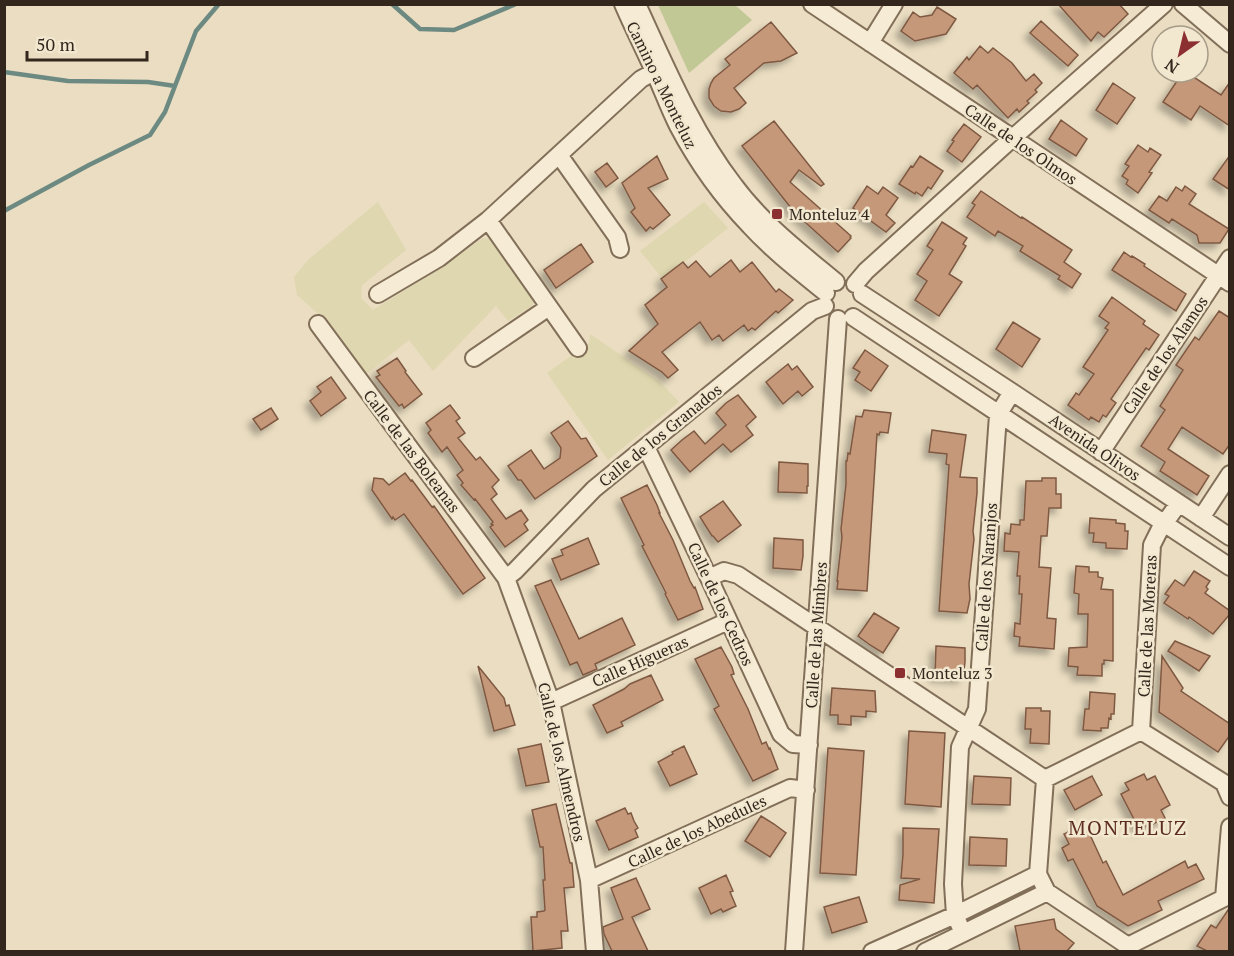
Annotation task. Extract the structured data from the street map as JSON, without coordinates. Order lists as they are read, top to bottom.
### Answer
{
  "streets": {
    "street": [
      "Camino a Monteluz",
      "Calle de los Olmos",
      "Calle de los Alamos",
      "Calle de los Granados",
      "Avenida Olivos",
      "Calle de las Boleanas",
      "Calle de los Naranjos",
      "Calle de los Cedros",
      "Calle de las Moreras",
      "Calle de las Mimbres",
      "Calle Higueras",
      "Calle de los Almendros",
      "Calle de los Abedules"
    ]
  },
  "crossings": [
    ["Camino a Monteluz", "Calle de los Granados"],
    ["Camino a Monteluz", "Avenida Olivos"],
    ["Camino a Monteluz", "Calle de las Mimbres"],
    ["Calle de los Olmos", "Calle de los Alamos"],
    ["Calle de los Alamos", "Avenida Olivos"],
    ["Calle de los Granados", "Avenida Olivos"],
    ["Calle de los Granados", "Calle de las Boleanas"],
    ["Calle de los Granados", "Calle de los Cedros"],
    ["Calle de los Granados", "Calle de las Mimbres"],
    ["Calle de los Granados", "Calle de los Almendros"],
    ["Avenida Olivos", "Calle de los Naranjos"],
    ["Avenida Olivos", "Calle de las Moreras"],
    ["Avenida Olivos", "Calle de las Mimbres"],
    ["Calle de las Boleanas", "Calle de los Almendros"],
    ["Calle de los Cedros", "Calle de las Mimbres"],
    ["Calle de los Cedros", "Calle Higueras"],
    ["Calle de las Mimbres", "Calle de los Abedules"],
    ["Calle Higueras", "Calle de los Almendros"],
    ["Calle de los Almendros", "Calle de los Abedules"]
  ],
  "districts": ["MONTELUZ"],
  "places": {
    "transit": ["Monteluz 4", "Monteluz 3"]
  },
  "scale_bar": "50 m",
  "north": "bottom left"
}
